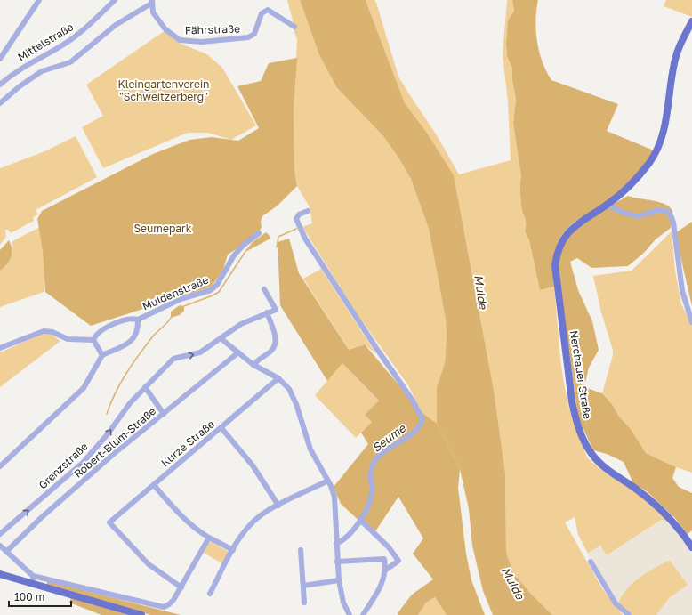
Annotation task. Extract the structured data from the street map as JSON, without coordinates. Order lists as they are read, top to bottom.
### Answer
{
  "streets": {
    "main road": ["Nerchauer Straße"],
    "street": [
      "Fährstraße",
      "Mittelstraße",
      "Muldenstraße",
      "Robert-Blum-Straße",
      "Kurze Straße",
      "Grenzstraße"
    ]
  },
  "one_way": ["Grenzstraße"],
  "water": ["Mulde", "Seume"],
  "parks": ["Kleingartenverein \"Schweitzerberg\"", "Seumepark"],
  "scale_bar": "100 m"
}
